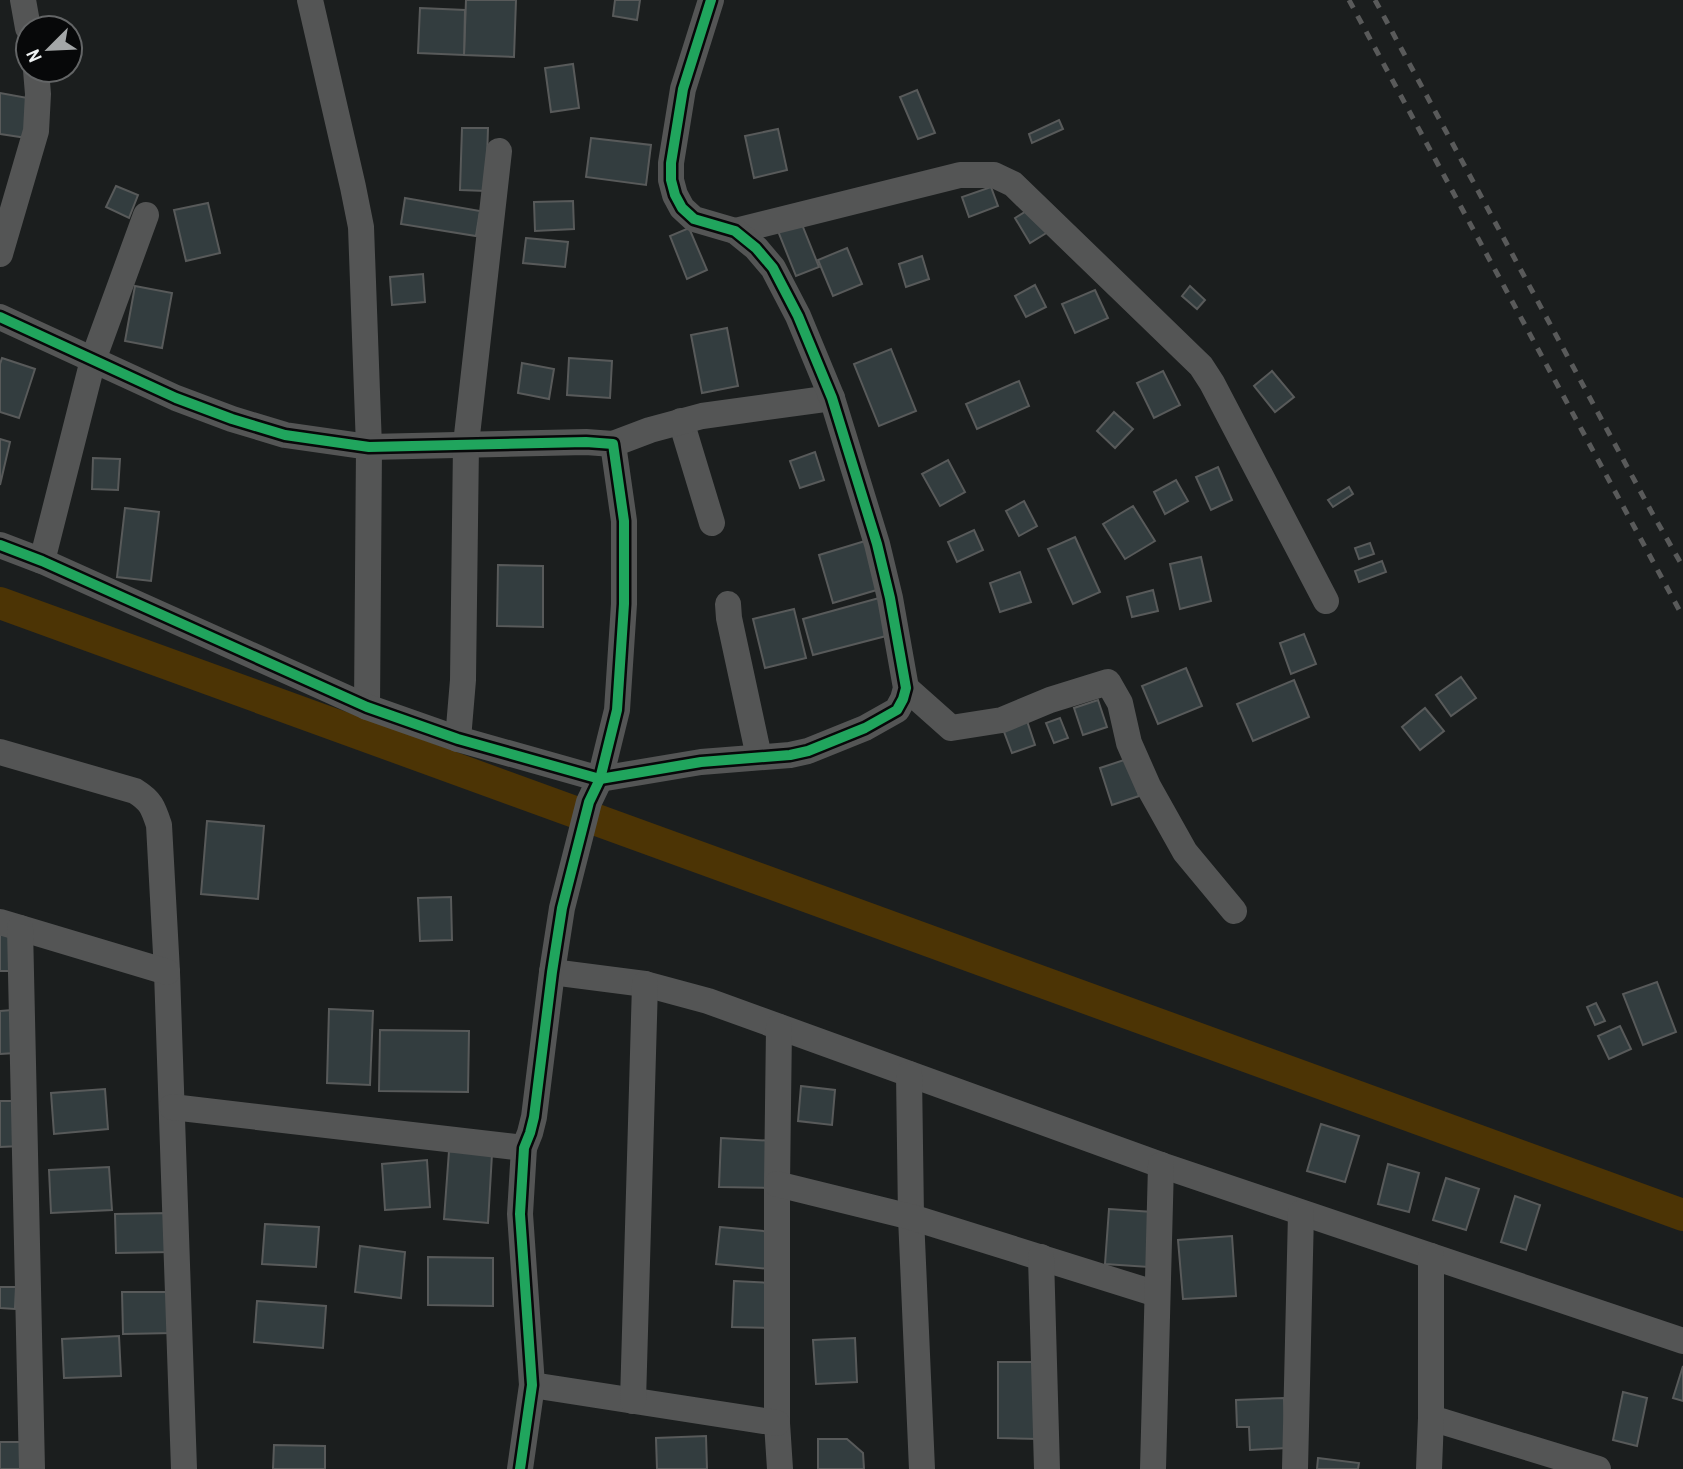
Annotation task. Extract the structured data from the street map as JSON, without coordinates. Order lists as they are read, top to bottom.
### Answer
{
  "north": "bottom left"
}
